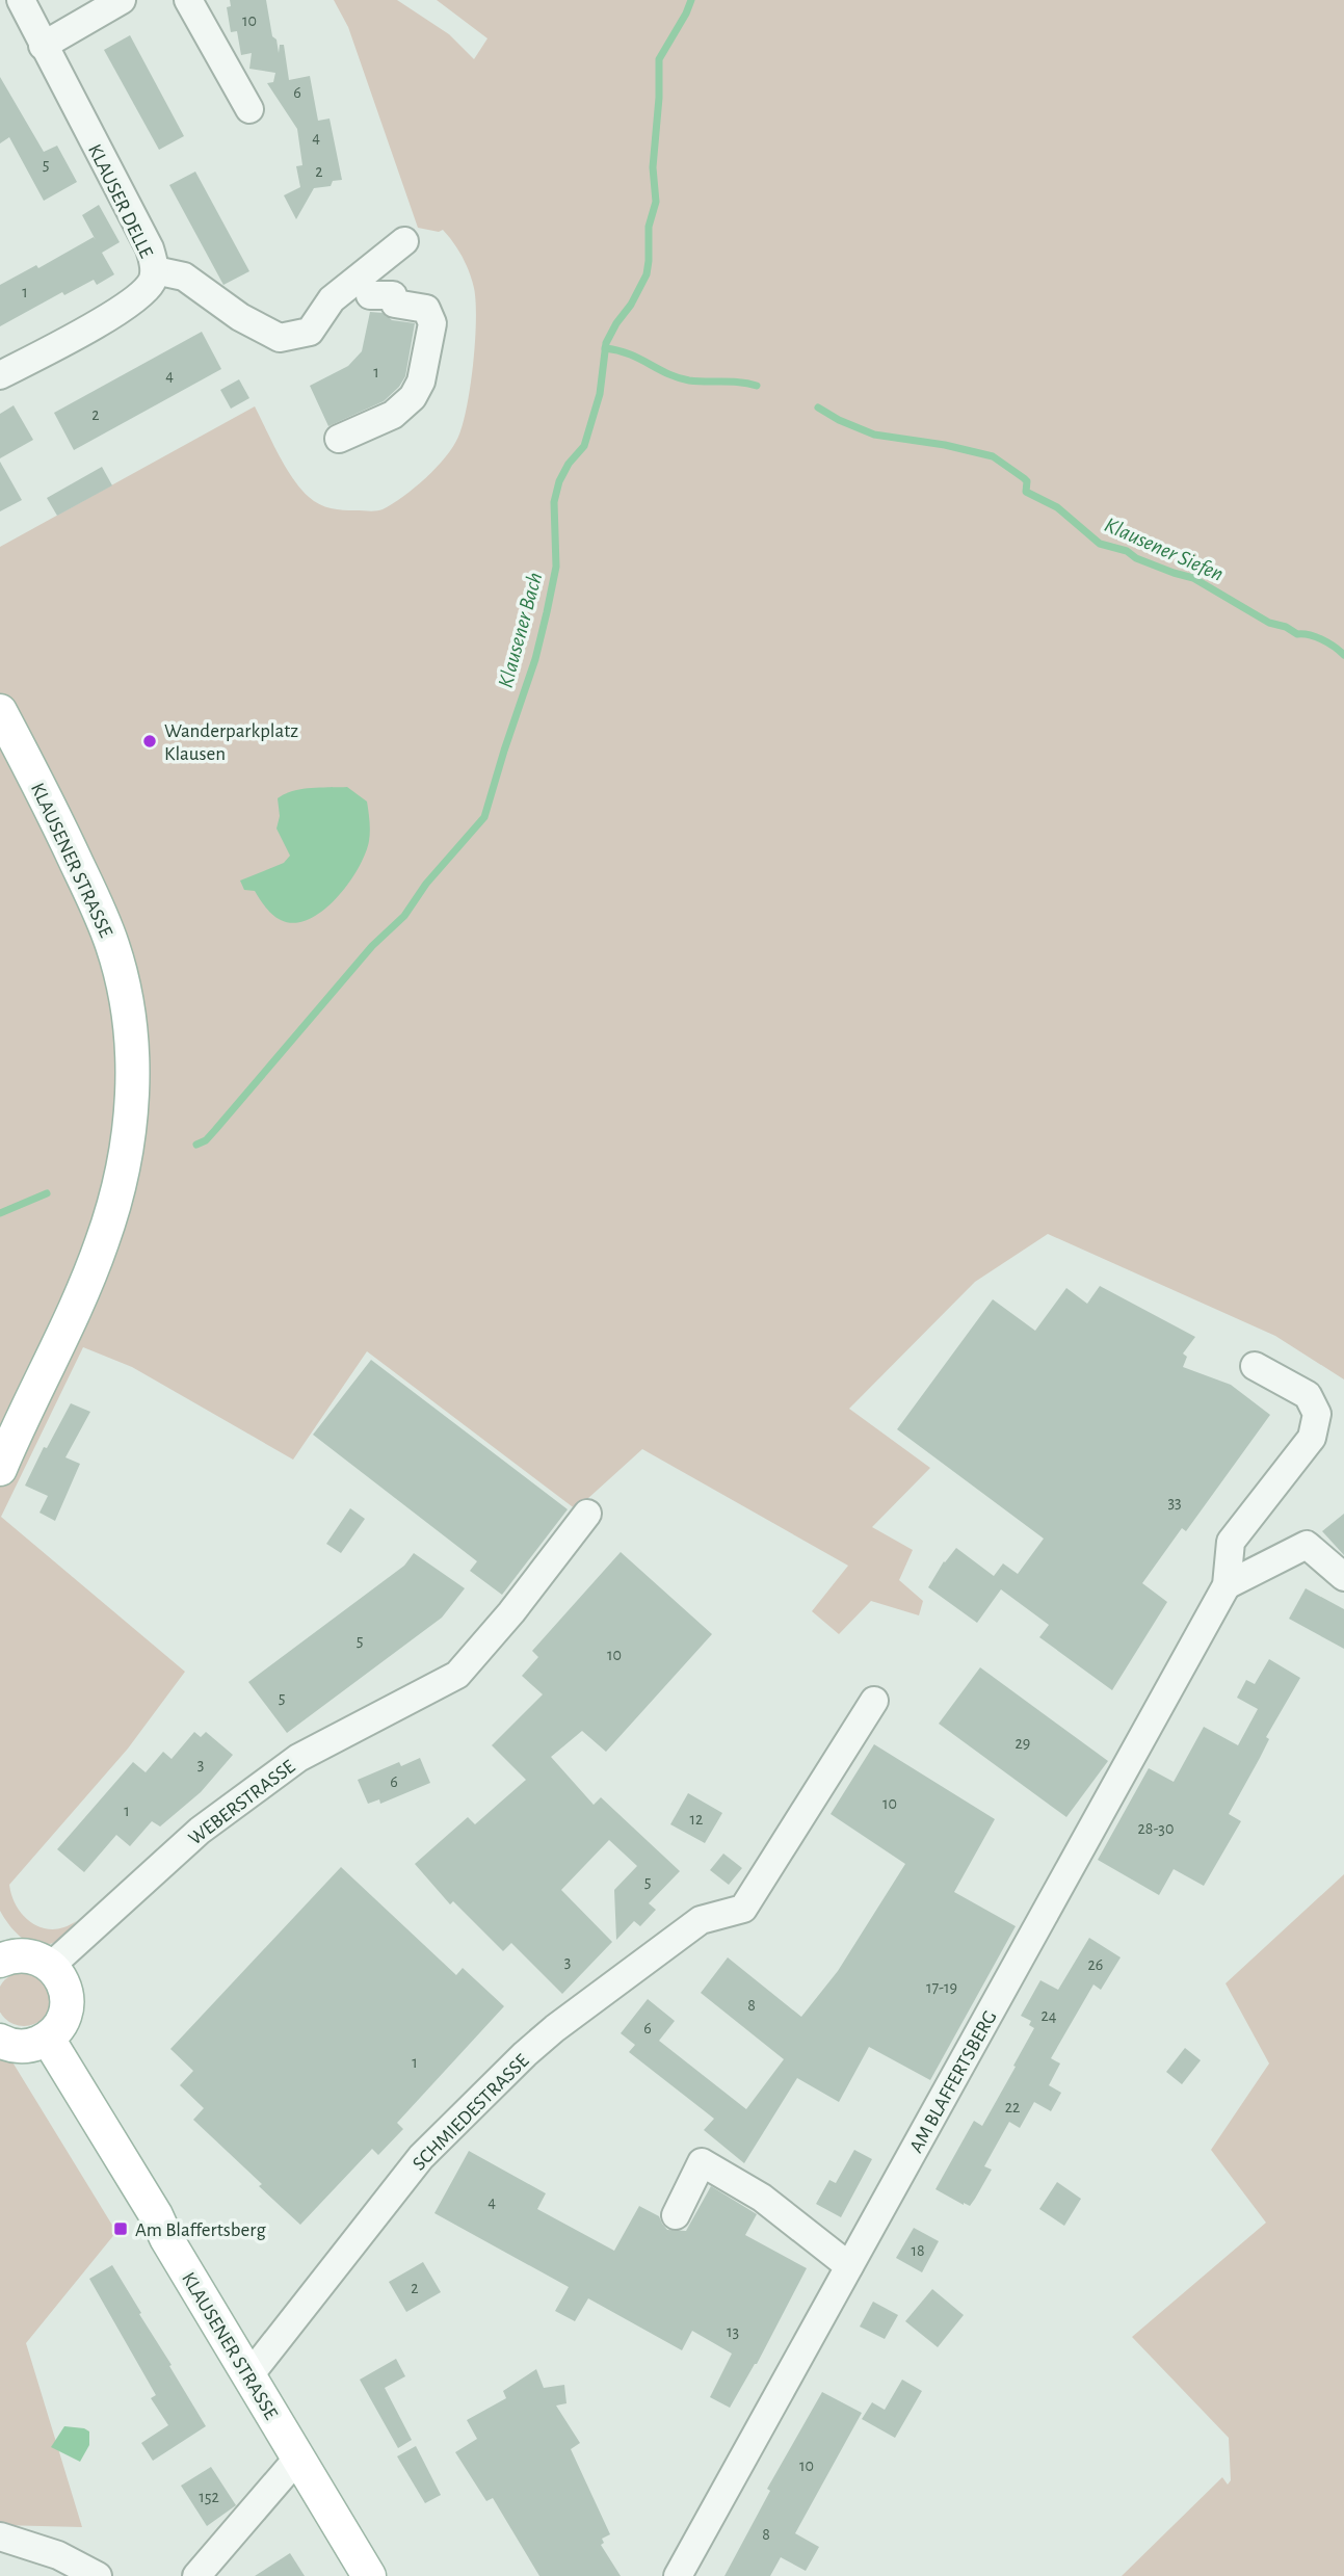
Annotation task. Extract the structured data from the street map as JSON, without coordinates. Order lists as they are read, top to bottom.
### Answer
{
  "streets": {
    "main road": ["KLAUSENER STRASSE"],
    "street": [
      "KLAUSER DELLE",
      "WEBERSTRASSE",
      "AM BLAFFERTSBERG",
      "SCHMIEDESTRASSE"
    ]
  },
  "crossings": [
    ["KLAUSENER STRASSE", "SCHMIEDESTRASSE"]
  ],
  "water": ["Klausener Siefen", "Klausener Bach"],
  "places": {
    "other": ["Wanderparkplatz Klausen"],
    "transit": ["Am Blaffertsberg"]
  },
  "house_numbers": [
    "10",
    "6",
    "4",
    "5",
    "2",
    "1",
    "1",
    "4",
    "2",
    "33",
    "5",
    "10",
    "5",
    "29",
    "3",
    "6",
    "10",
    "1",
    "12",
    "28-30",
    "5",
    "3",
    "26",
    "17-19",
    "8",
    "24",
    "6",
    "1",
    "22",
    "4",
    "18",
    "2",
    "13",
    "10",
    "152",
    "8"
  ]
}
